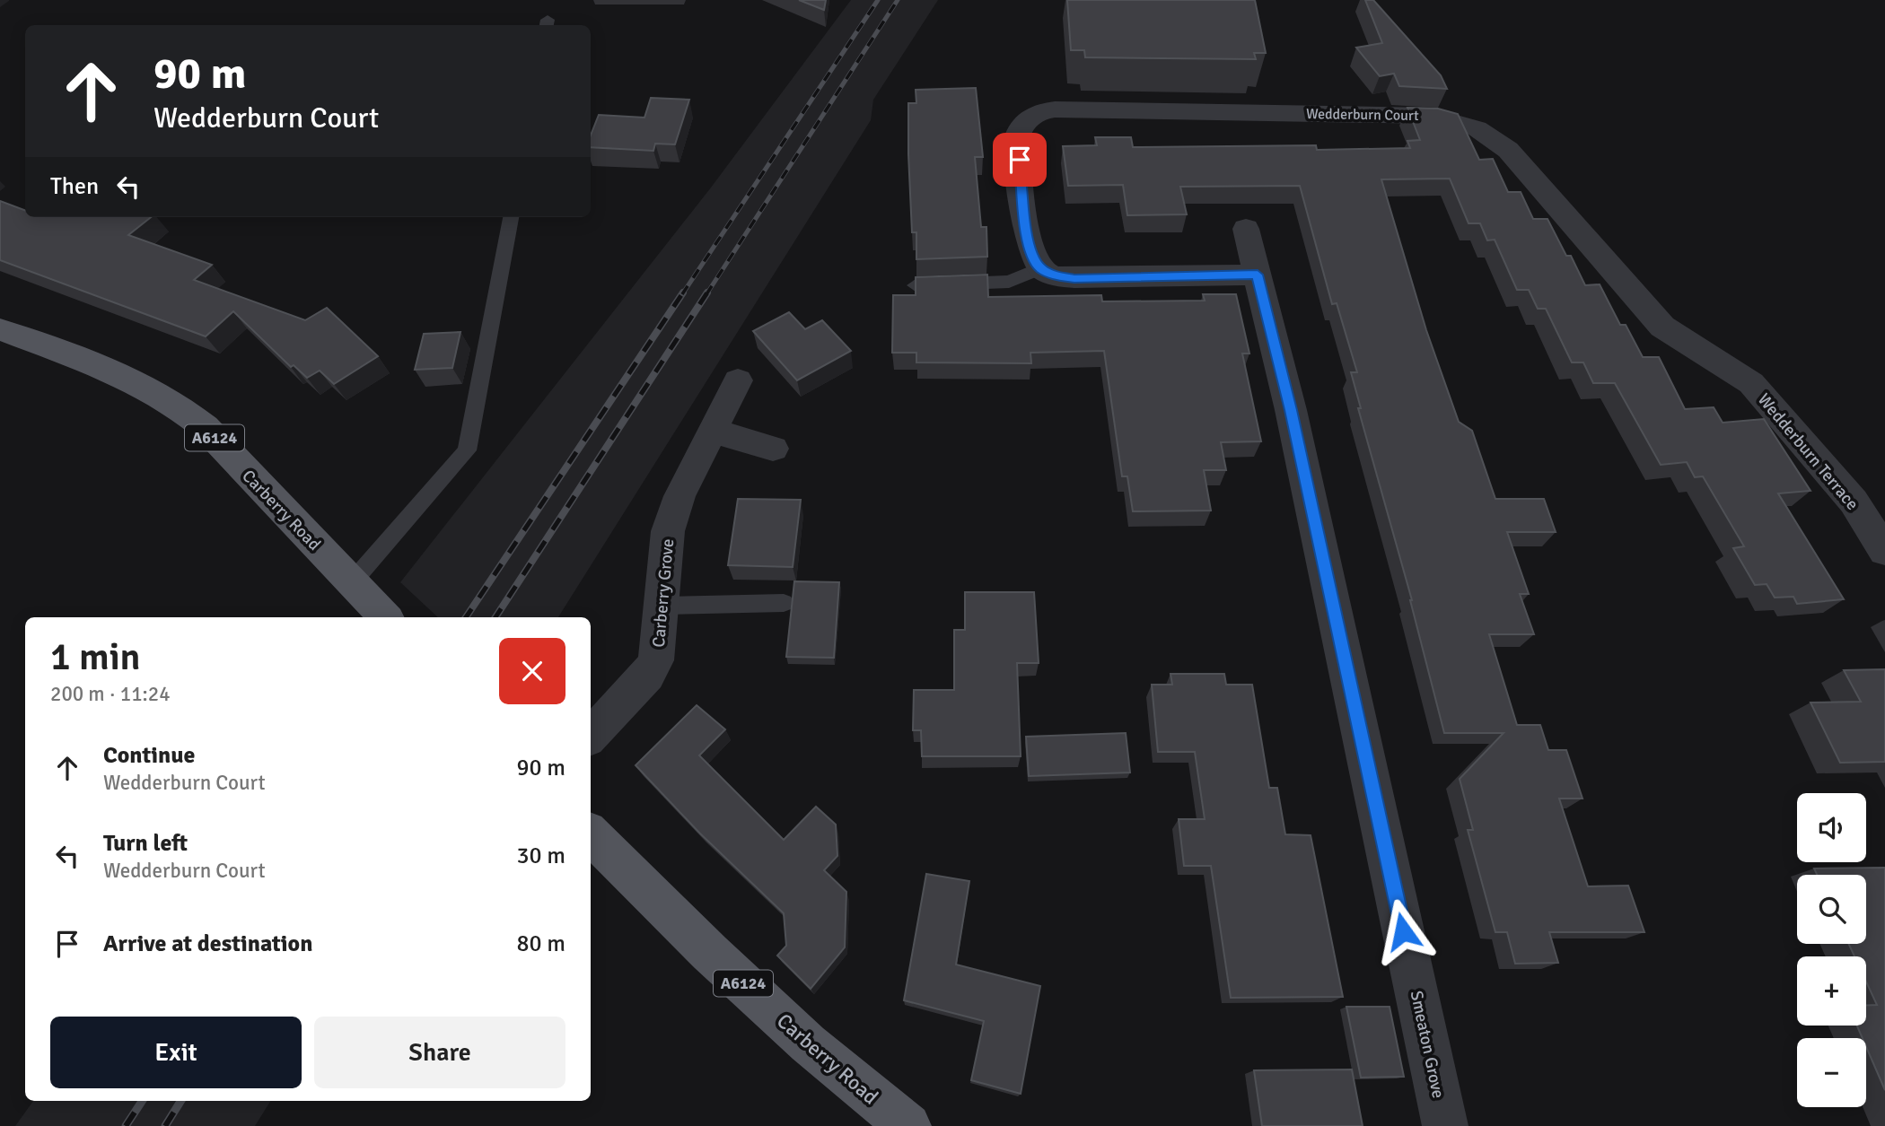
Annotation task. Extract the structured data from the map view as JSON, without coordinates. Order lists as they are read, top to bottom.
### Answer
{
  "streets": {
    "main road": ["A6124", "Carberry Road"],
    "street": [
      "Wedderburn Court",
      "Wedderburn Terrace",
      "Carberry Grove",
      "Smeaton Grove"
    ]
  },
  "crossings": [
    ["Wedderburn Court", "Wedderburn Terrace"]
  ],
  "page": {
    "turn": ["90 m", "Wedderburn Court"],
    "then": "Then",
    "heading": ["1 min", "200 m · 11:24"],
    "list": [
      {
        "name": "Continue",
        "note": "Wedderburn Court",
        "value": "90 m"
      },
      {
        "name": "Turn left",
        "note": "Wedderburn Court",
        "value": "30 m"
      },
      {
        "name": "Arrive at destination",
        "value": "80 m"
      }
    ],
    "map_buttons": ["+", "−"],
    "buttons": ["Exit", "Share"]
  }
}
